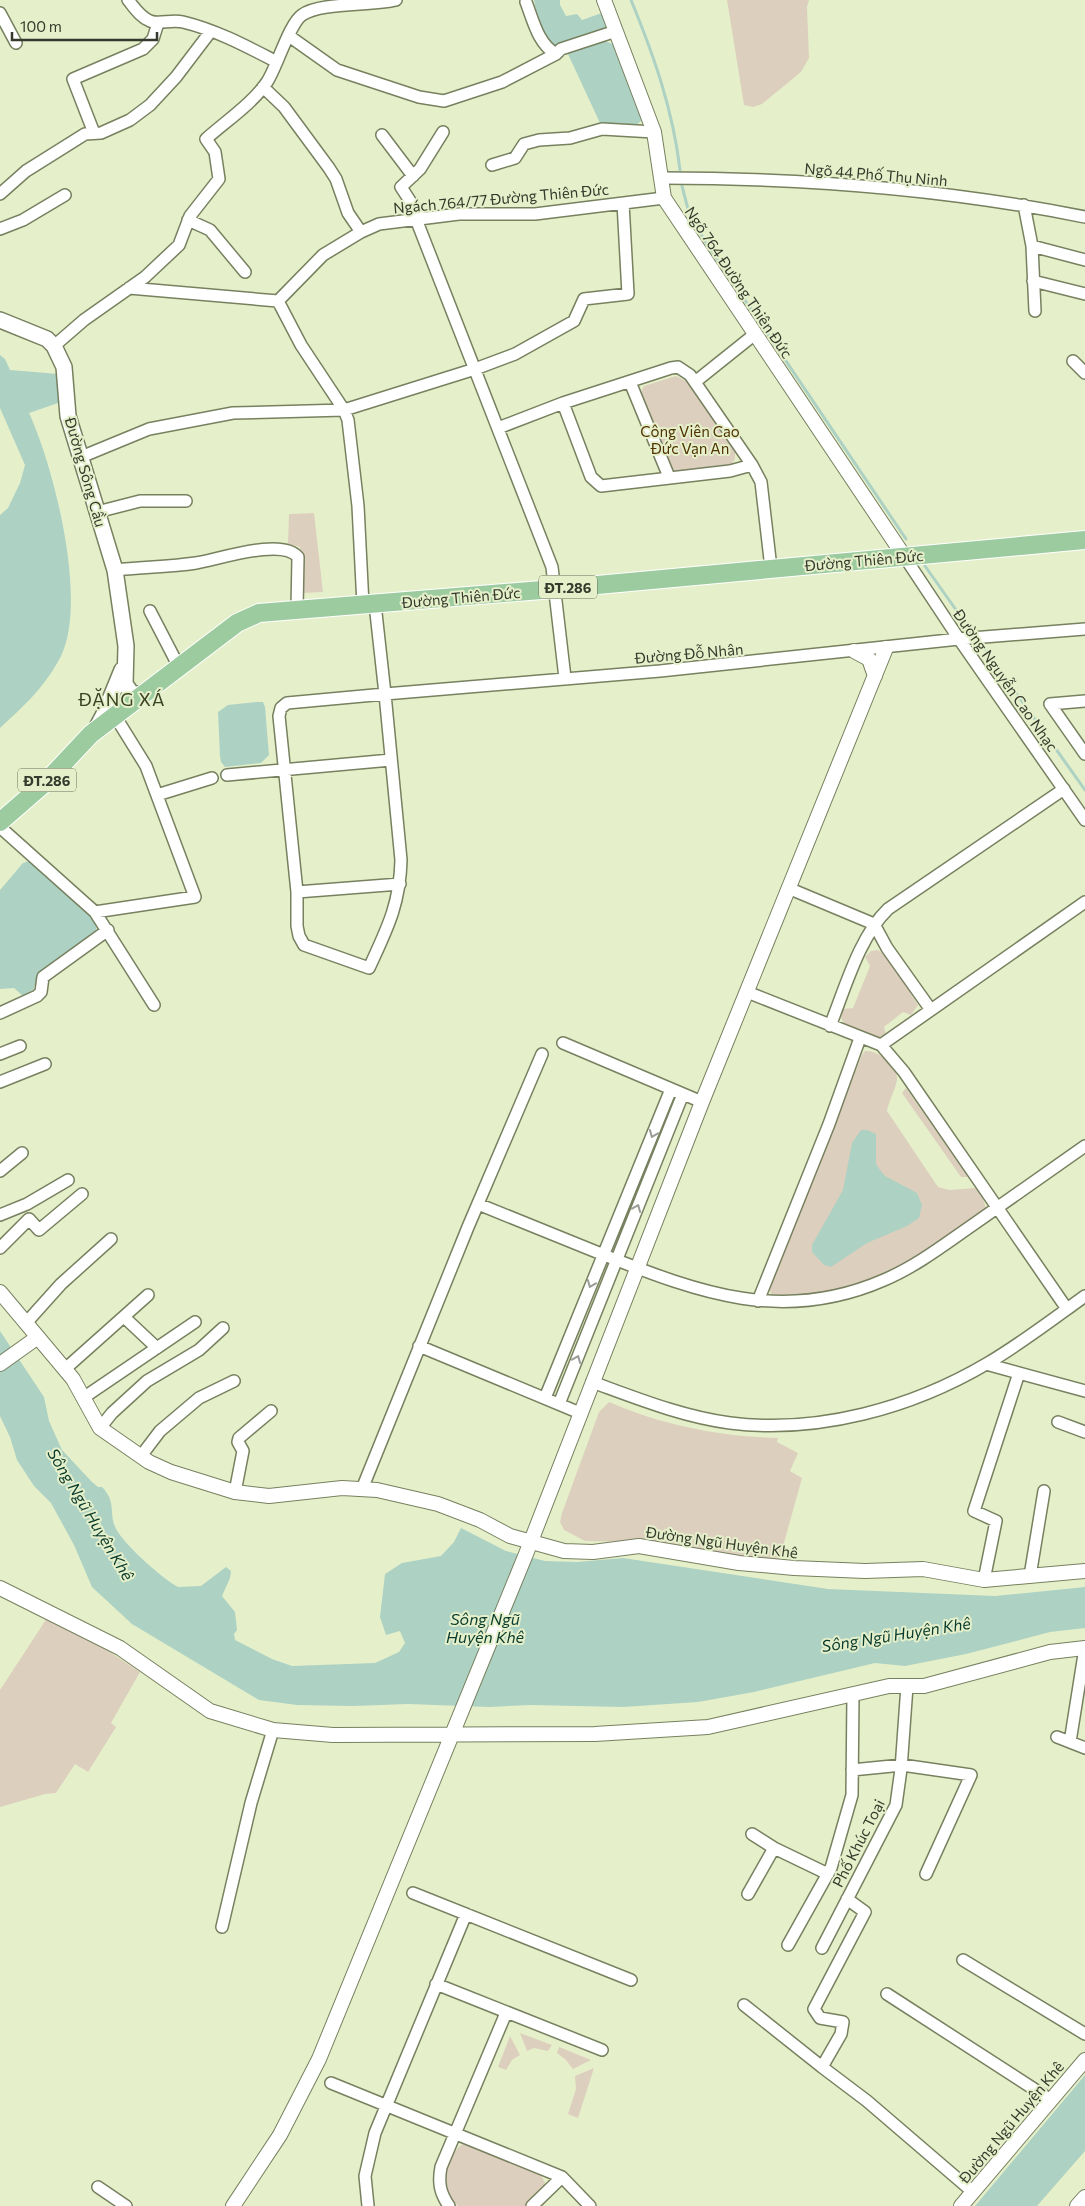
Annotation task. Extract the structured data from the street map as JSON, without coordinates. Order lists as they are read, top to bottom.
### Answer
{
  "streets": {
    "main road": ["Đường Sông Cầu", "Đường Thiên Đức", "ĐT.286"],
    "street": [
      "Ngõ 44 Phố Thụ Ninh",
      "Ngách 764/77 Đường Thiên Đức",
      "Ngõ 764 Đường Thiên Đức",
      "Đường Đỗ Nhân",
      "Đường Nguyễn Cao Nhạc",
      "Đường Ngũ Huyện Khê",
      "Phố Khúc Toại"
    ]
  },
  "crossings": [
    ["Ngõ 44 Phố Thụ Ninh", "Ngõ 764 Đường Thiên Đức"],
    ["Ngách 764/77 Đường Thiên Đức", "Ngõ 764 Đường Thiên Đức"],
    ["Ngõ 764 Đường Thiên Đức", "Đường Thiên Đức"],
    ["Ngõ 764 Đường Thiên Đức", "Đường Nguyễn Cao Nhạc"],
    ["Đường Sông Cầu", "Đường Thiên Đức"],
    ["Đường Thiên Đức", "Đường Nguyễn Cao Nhạc"],
    ["Đường Đỗ Nhân", "Đường Nguyễn Cao Nhạc"]
  ],
  "districts": ["ĐẶNG XÁ"],
  "water": ["Sông Ngũ Huyện Khê"],
  "parks": ["Công Viên Cao Đức Vạn An"],
  "scale_bar": "100 m"
}
